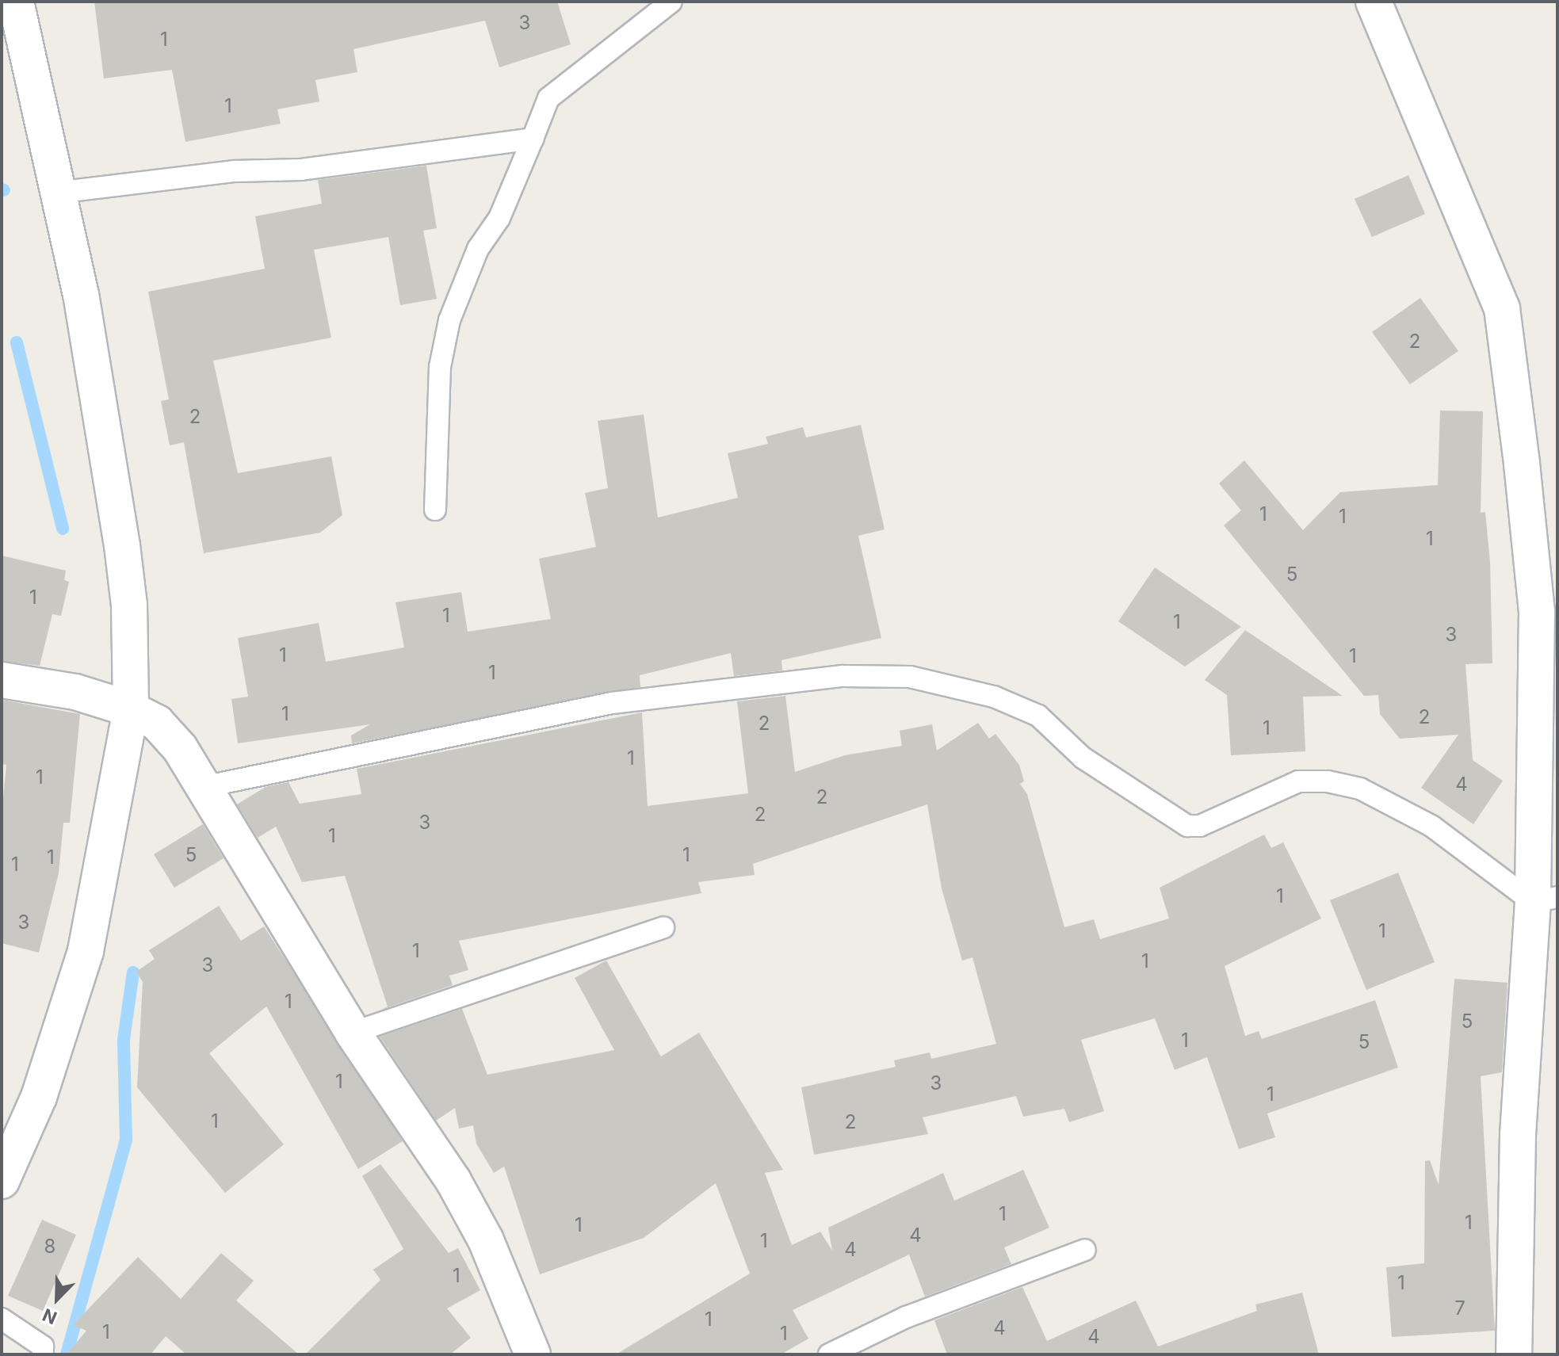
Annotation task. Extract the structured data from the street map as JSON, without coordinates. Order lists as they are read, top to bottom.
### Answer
{
  "house_numbers": [
    "3",
    "1",
    "1",
    "2",
    "2",
    "1",
    "1",
    "1",
    "5",
    "1",
    "1",
    "1",
    "3",
    "1",
    "1",
    "1",
    "1",
    "2",
    "2",
    "1",
    "1",
    "1",
    "4",
    "2",
    "2",
    "3",
    "1",
    "5",
    "1",
    "1",
    "1",
    "1",
    "3",
    "1",
    "1",
    "1",
    "3",
    "1",
    "5",
    "1",
    "5",
    "1",
    "3",
    "1",
    "1",
    "2",
    "1",
    "1",
    "1",
    "4",
    "1",
    "8",
    "4",
    "1",
    "1",
    "7",
    "1",
    "4",
    "1",
    "1",
    "4"
  ],
  "north": "bottom left"
}
